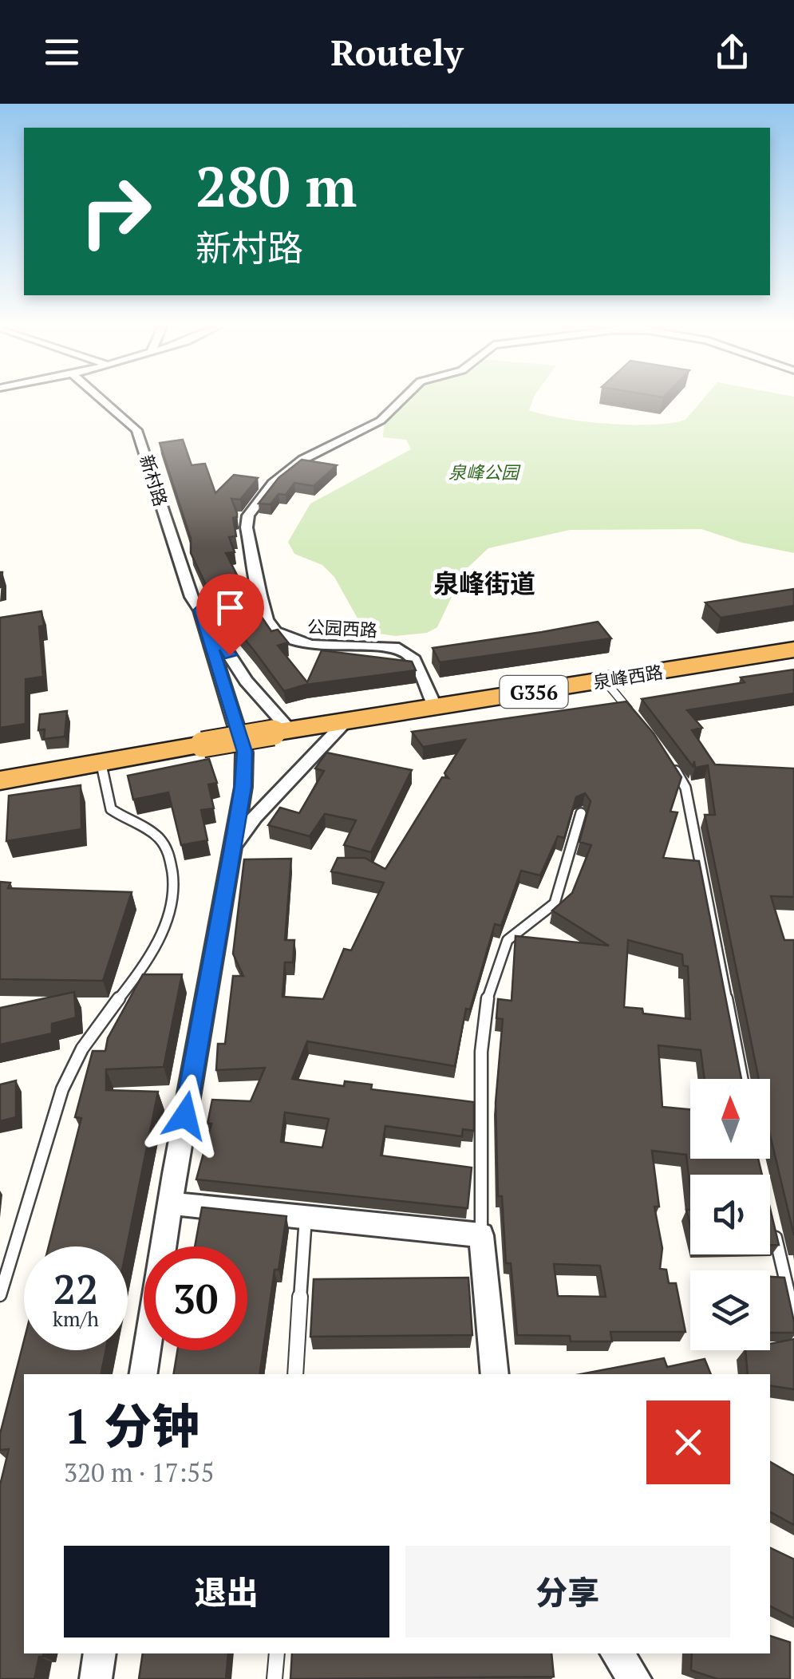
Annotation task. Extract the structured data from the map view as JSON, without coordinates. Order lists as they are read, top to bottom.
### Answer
{
  "streets": {
    "highway": ["泉峰西路", "G356"],
    "street": ["新村路", "公园西路"]
  },
  "crossings": [
    ["新村路", "泉峰西路"],
    ["新村路", "G356"],
    ["公园西路", "泉峰西路"],
    ["泉峰西路", "G356"]
  ],
  "districts": ["泉峰街道"],
  "parks": ["泉峰公园"],
  "north": "top",
  "page": {
    "header": "Routely",
    "turn": ["280 m", "新村路"],
    "speed": "22 km/h",
    "limit": "30",
    "heading": ["1 分钟", "320 m · 17:55"],
    "buttons": ["退出", "分享"]
  }
}
